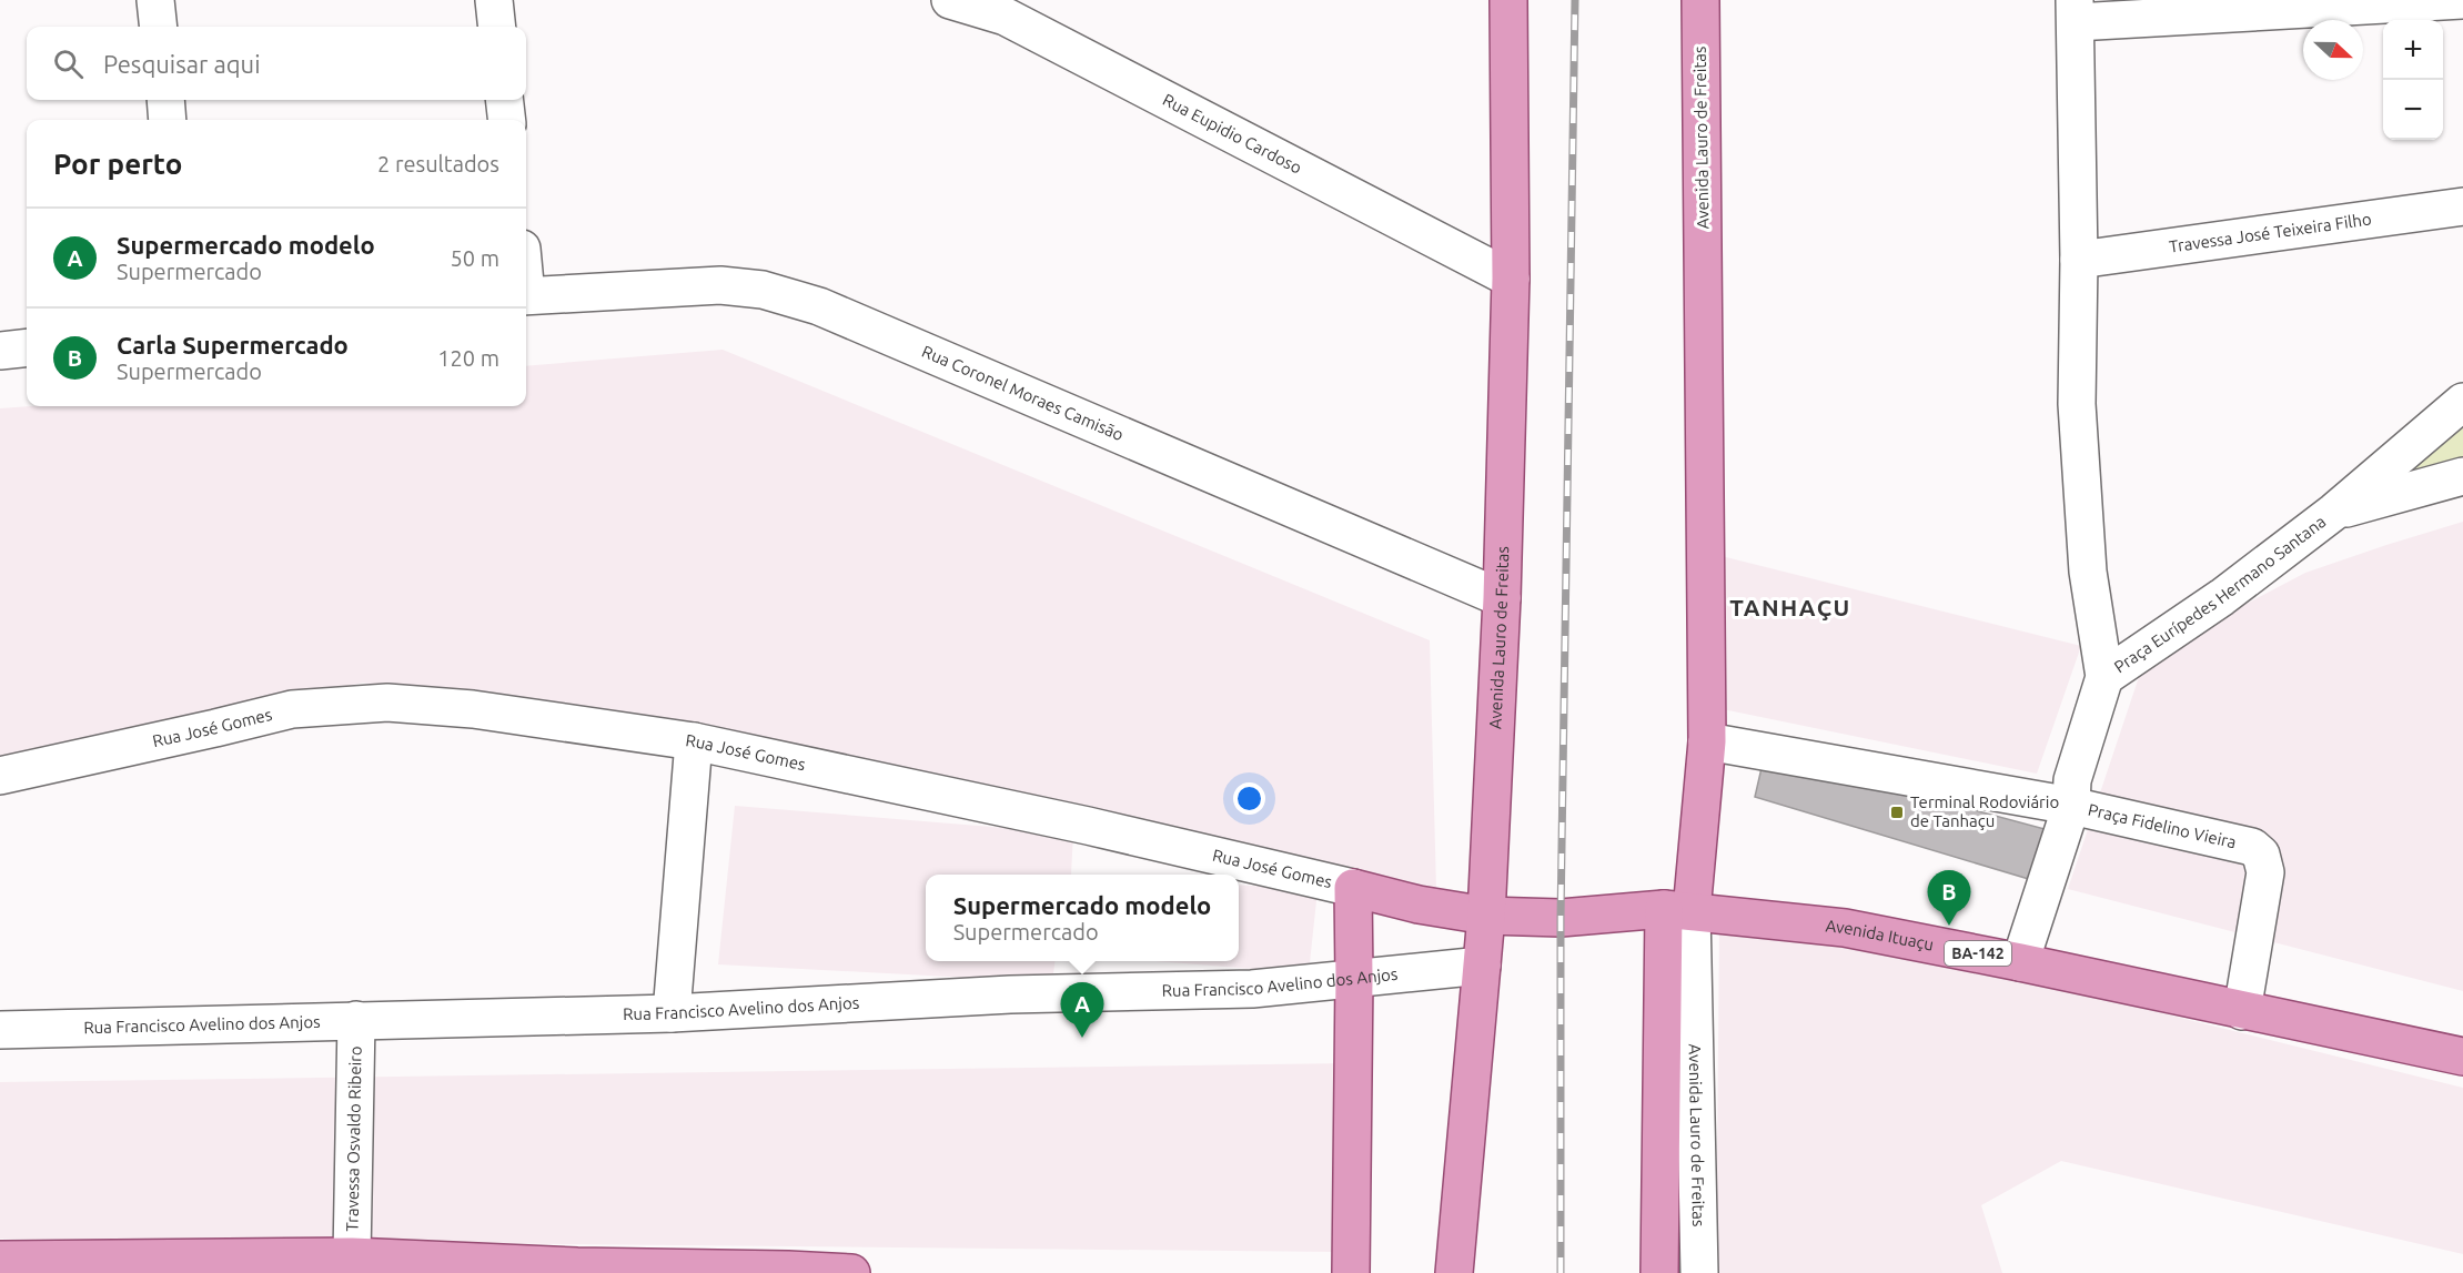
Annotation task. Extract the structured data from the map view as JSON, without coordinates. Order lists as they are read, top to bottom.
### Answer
{
  "streets": {
    "main road": [
      "Avenida Lauro de Freitas",
      "Rua José Gomes",
      "Avenida Ituaçu",
      "BA-142"
    ],
    "street": [
      "Rua Eupidio Cardoso",
      "Travessa José Teixeira Filho",
      "Rua Coronel Moraes Camisão",
      "Praça Eurípedes Hermano Santana",
      "Praça Fidelino Vieira",
      "Rua Francisco Avelino dos Anjos",
      "Travessa Osvaldo Ribeiro"
    ]
  },
  "crossings": [
    ["Rua Eupidio Cardoso", "Avenida Lauro de Freitas"],
    ["Avenida Lauro de Freitas", "Rua Coronel Moraes Camisão"],
    ["Avenida Lauro de Freitas", "Rua José Gomes"],
    ["Avenida Lauro de Freitas", "Praça Fidelino Vieira"],
    ["Avenida Lauro de Freitas", "Avenida Ituaçu"],
    ["Avenida Lauro de Freitas", "Rua Francisco Avelino dos Anjos"],
    ["Rua José Gomes", "Avenida Ituaçu"],
    ["Praça Fidelino Vieira", "Avenida Ituaçu"],
    ["Rua Francisco Avelino dos Anjos", "Travessa Osvaldo Ribeiro"]
  ],
  "districts": ["TANHAÇU"],
  "places": {
    "transit": ["Terminal Rodoviário de Tanhaçu"]
  },
  "north": "right",
  "page": {
    "map_buttons": ["+", "−"],
    "search": "Pesquisar aqui",
    "heading": ["Por perto", "2 resultados"],
    "list": [
      {
        "mark": "A",
        "name": "Supermercado modelo",
        "note": "Supermercado",
        "value": "50 m"
      },
      {
        "mark": "B",
        "name": "Carla Supermercado",
        "note": "Supermercado",
        "value": "120 m"
      }
    ],
    "pins": ["B", "A"],
    "popup": ["Supermercado modelo", "Supermercado"]
  }
}
